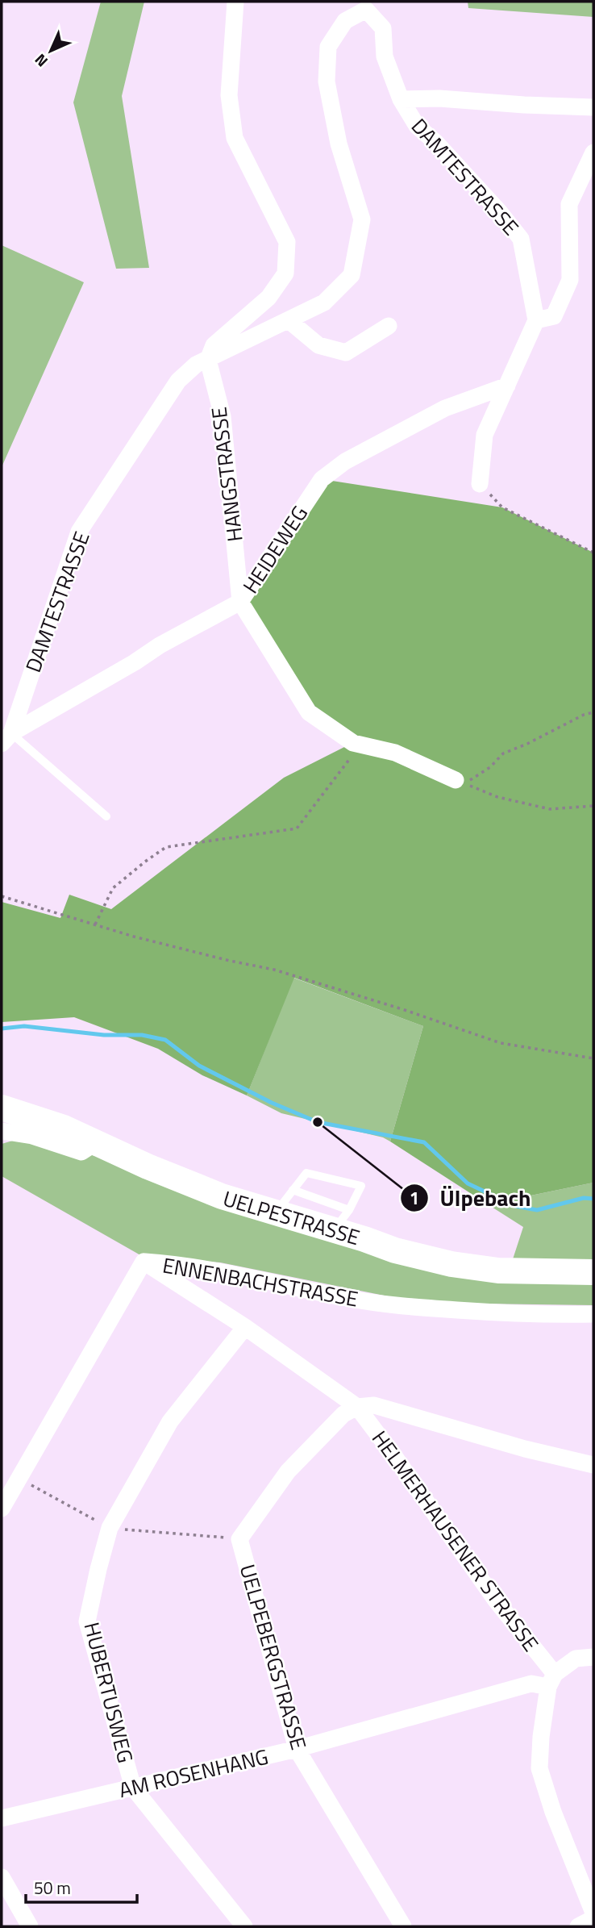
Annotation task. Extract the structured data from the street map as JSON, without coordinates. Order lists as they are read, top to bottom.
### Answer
{
  "streets": {
    "main road": ["UELPESTRASSE"],
    "street": [
      "DAMTESTRASSE",
      "HANGSTRASSE",
      "HEIDEWEG",
      "ENNENBACHSTRASSE",
      "HELMERHAUSENER STRASSE",
      "UELPEBERGSTRASSE",
      "HUBERTUSWEG",
      "AM ROSENHANG"
    ]
  },
  "crossings": [
    ["DAMTESTRASSE", "HANGSTRASSE"],
    ["DAMTESTRASSE", "HEIDEWEG"],
    ["HANGSTRASSE", "HEIDEWEG"],
    ["HELMERHAUSENER STRASSE", "UELPEBERGSTRASSE"],
    ["HELMERHAUSENER STRASSE", "AM ROSENHANG"],
    ["UELPEBERGSTRASSE", "AM ROSENHANG"],
    ["HUBERTUSWEG", "AM ROSENHANG"]
  ],
  "places": ["Ülpebach"],
  "scale_bar": "50 m",
  "north": "bottom left"
}
